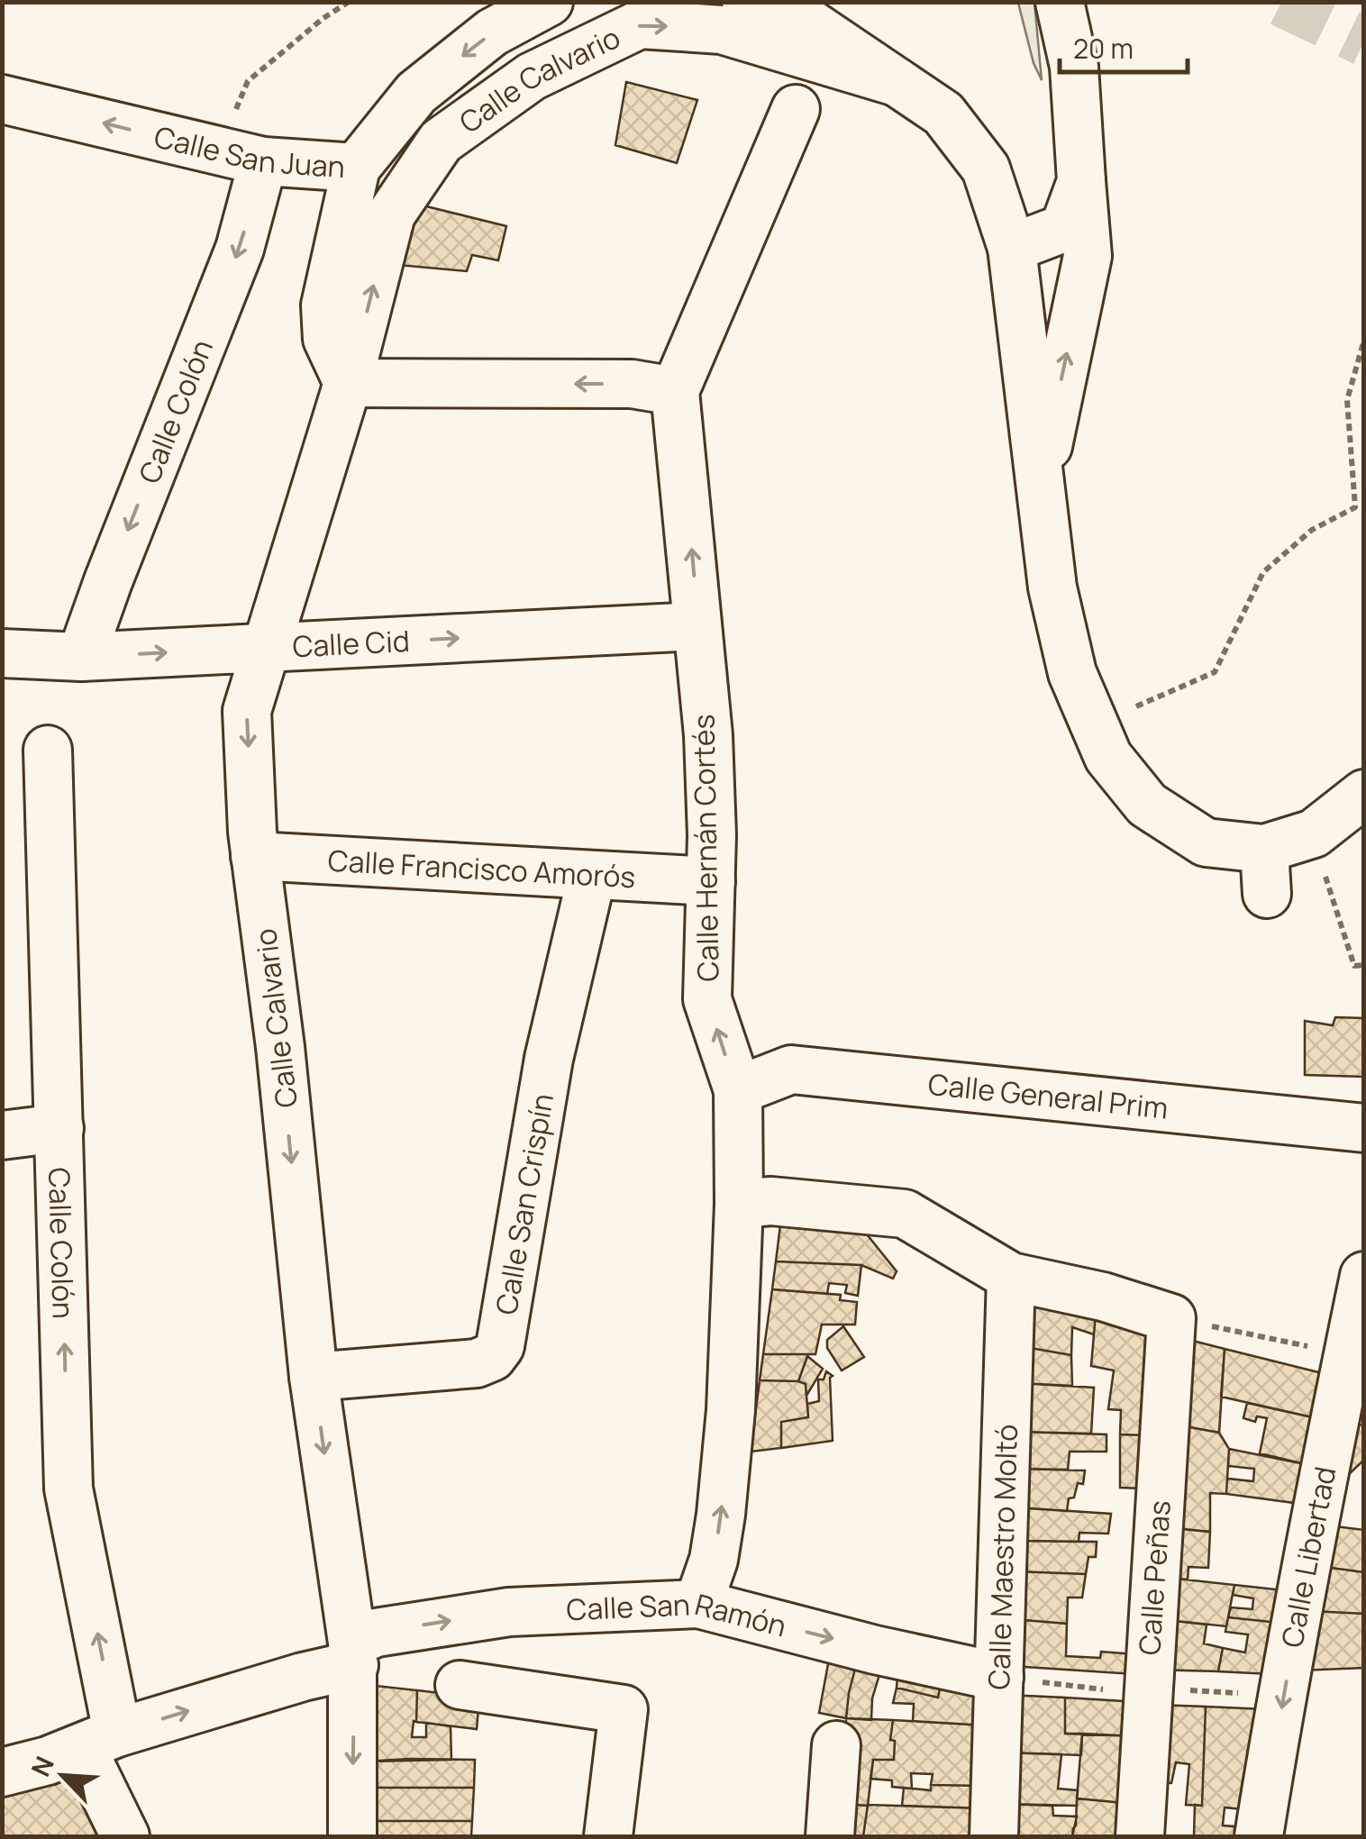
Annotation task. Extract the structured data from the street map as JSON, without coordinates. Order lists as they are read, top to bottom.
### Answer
{
  "streets": {
    "street": [
      "Calle Calvario",
      "Calle San Juan",
      "Calle Colón",
      "Calle Cid",
      "Calle Hernán Cortés",
      "Calle Francisco Amorós",
      "Calle General Prim",
      "Calle San Crispín",
      "Calle Libertad",
      "Calle Maestro Moltó",
      "Calle Peñas",
      "Calle San Ramón"
    ]
  },
  "crossings": [
    ["Calle Calvario", "Calle Cid"],
    ["Calle Calvario", "Calle Francisco Amorós"],
    ["Calle Calvario", "Calle San Crispín"],
    ["Calle Calvario", "Calle San Ramón"],
    ["Calle San Juan", "Calle Colón"],
    ["Calle Colón", "Calle Cid"],
    ["Calle Colón", "Calle San Ramón"],
    ["Calle Cid", "Calle Hernán Cortés"],
    ["Calle Hernán Cortés", "Calle Francisco Amorós"],
    ["Calle Hernán Cortés", "Calle General Prim"],
    ["Calle Hernán Cortés", "Calle San Ramón"],
    ["Calle Francisco Amorós", "Calle San Crispín"],
    ["Calle Maestro Moltó", "Calle San Ramón"]
  ],
  "one_way": ["Calle San Juan", "Calle Libertad", "Calle San Ramón"],
  "scale_bar": "20 m",
  "north": "top left"
}
